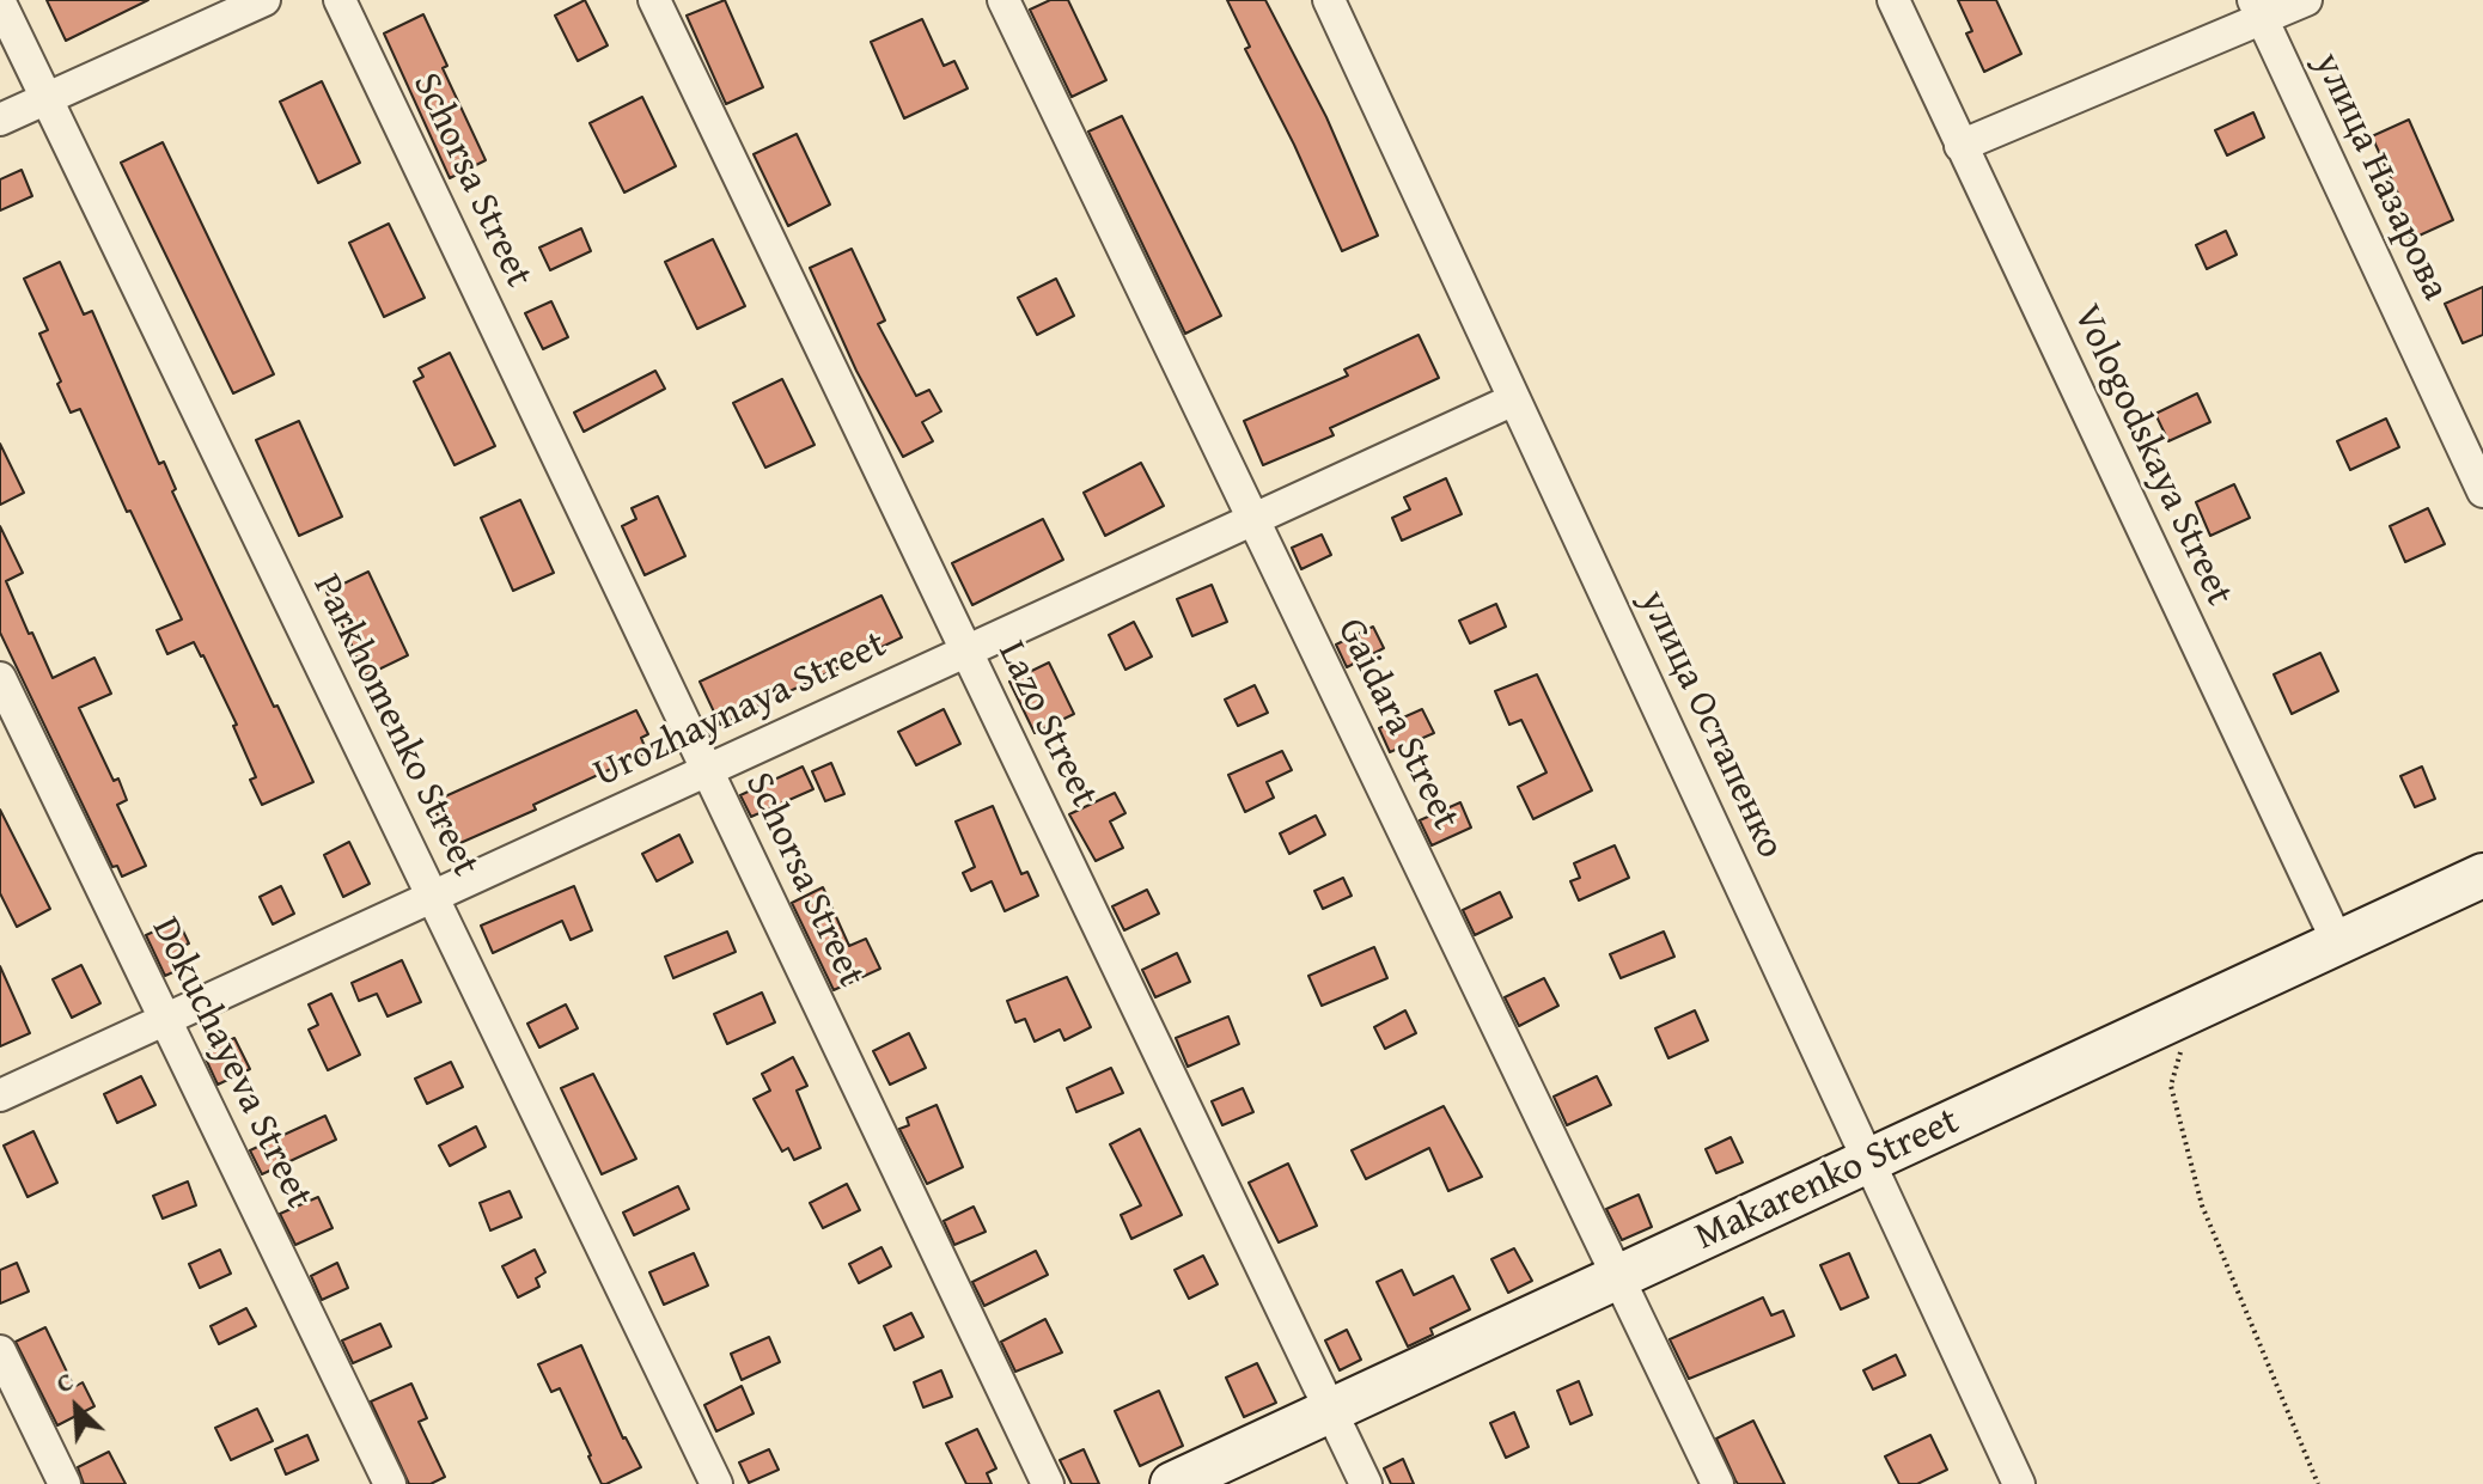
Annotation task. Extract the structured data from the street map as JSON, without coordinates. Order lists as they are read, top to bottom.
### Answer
{
  "streets": {
    "street": [
      "улица Назарова",
      "Schorsa Street",
      "Vologodskaya Street",
      "Urozhaynaya Street",
      "Lazo Street",
      "Gaidara Street",
      "улица Остапенко",
      "Parkhomenko Street",
      "Dokuchayeva Street",
      "Makarenko Street"
    ]
  },
  "crossings": [
    ["Schorsa Street", "Urozhaynaya Street"],
    ["Vologodskaya Street", "Makarenko Street"],
    ["Urozhaynaya Street", "Lazo Street"],
    ["Urozhaynaya Street", "Gaidara Street"],
    ["Urozhaynaya Street", "улица Остапенко"],
    ["Urozhaynaya Street", "Parkhomenko Street"],
    ["Urozhaynaya Street", "Dokuchayeva Street"],
    ["Lazo Street", "Makarenko Street"],
    ["Gaidara Street", "Makarenko Street"],
    ["улица Остапенко", "Makarenko Street"]
  ],
  "north": "top left"
}
